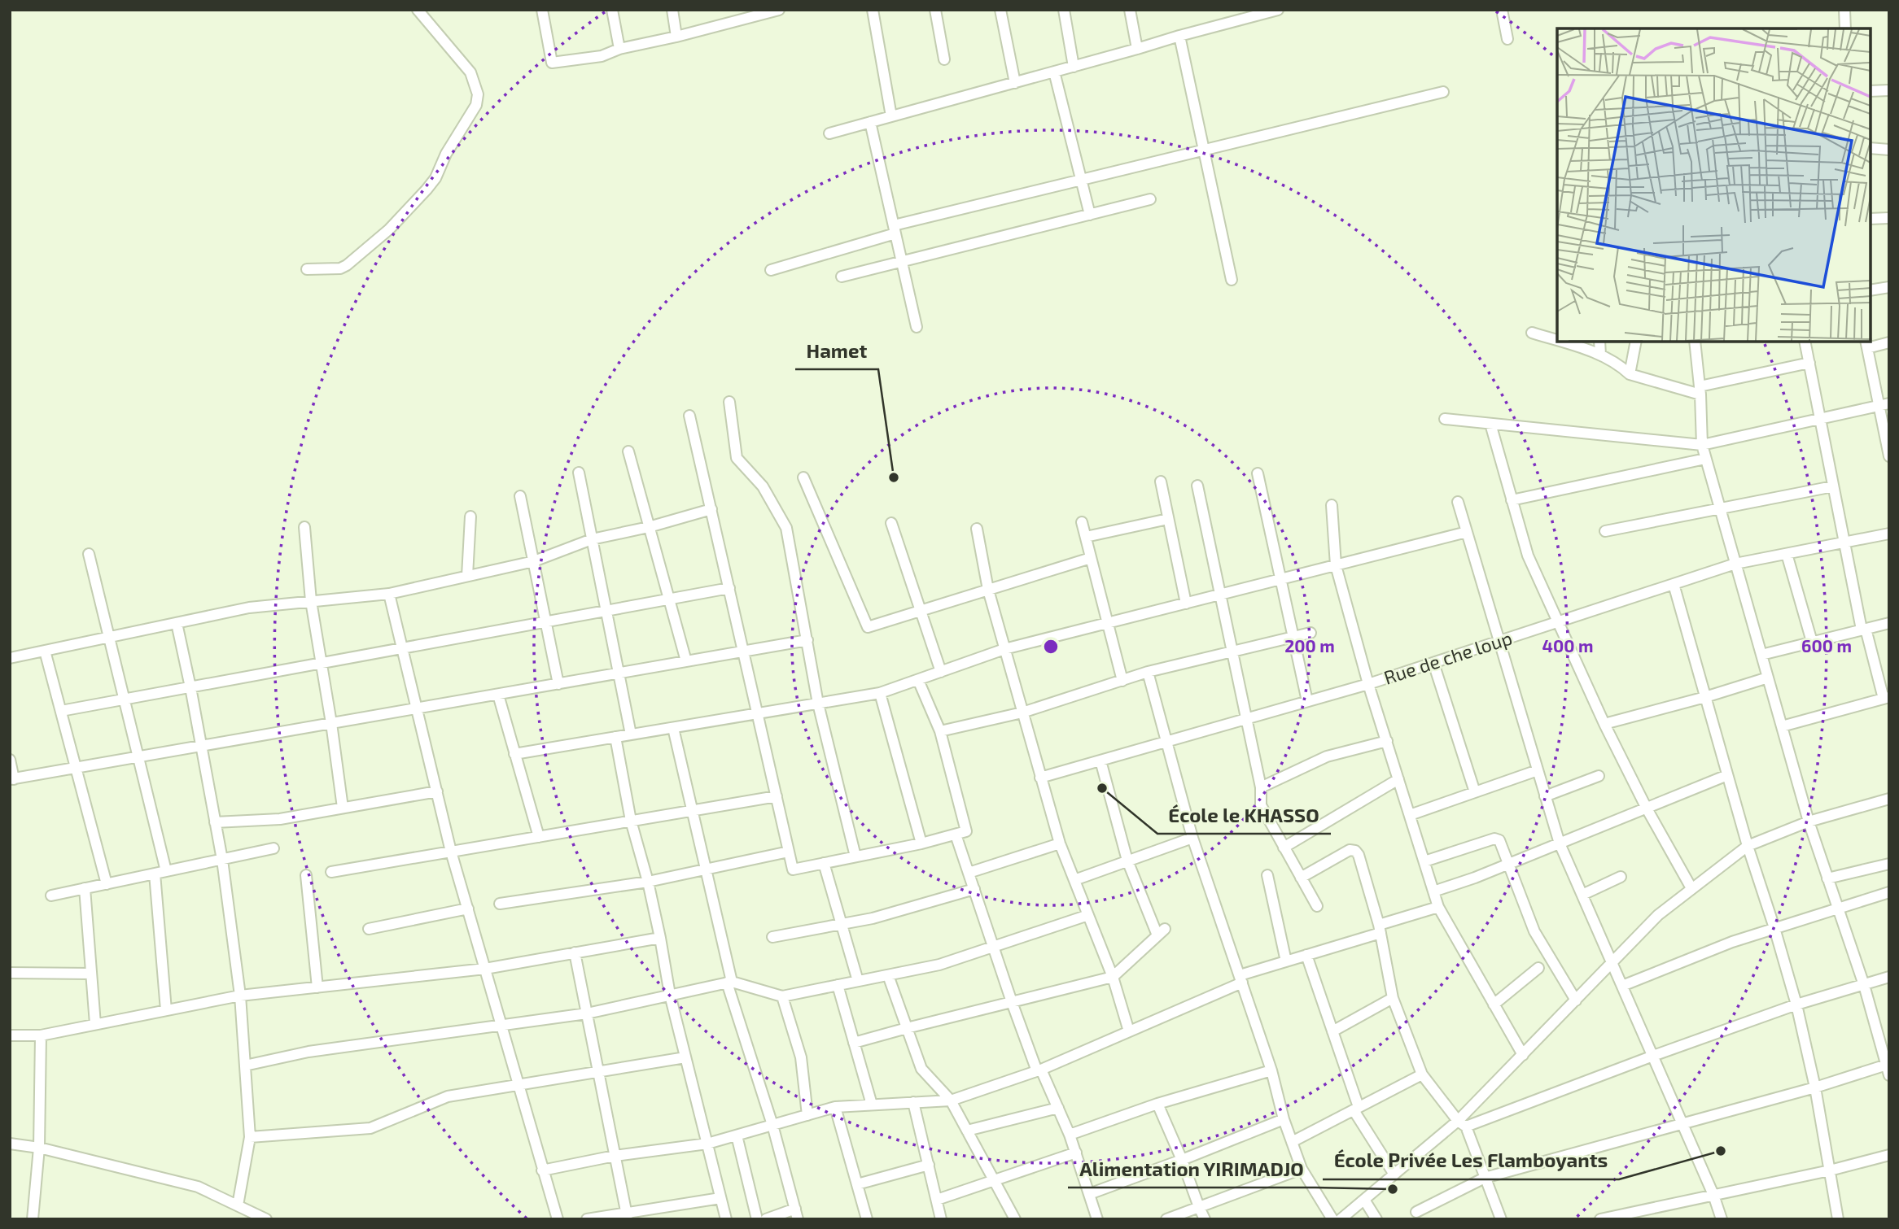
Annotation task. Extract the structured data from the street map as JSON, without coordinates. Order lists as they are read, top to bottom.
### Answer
{
  "streets": {
    "street": ["Rue de che loup"]
  },
  "places": [
    "Hamet",
    "École le KHASSO",
    "École Privée Les Flamboyants",
    "Alimentation YIRIMADJO"
  ],
  "rings": ["200 m", "400 m", "600 m"]
}
